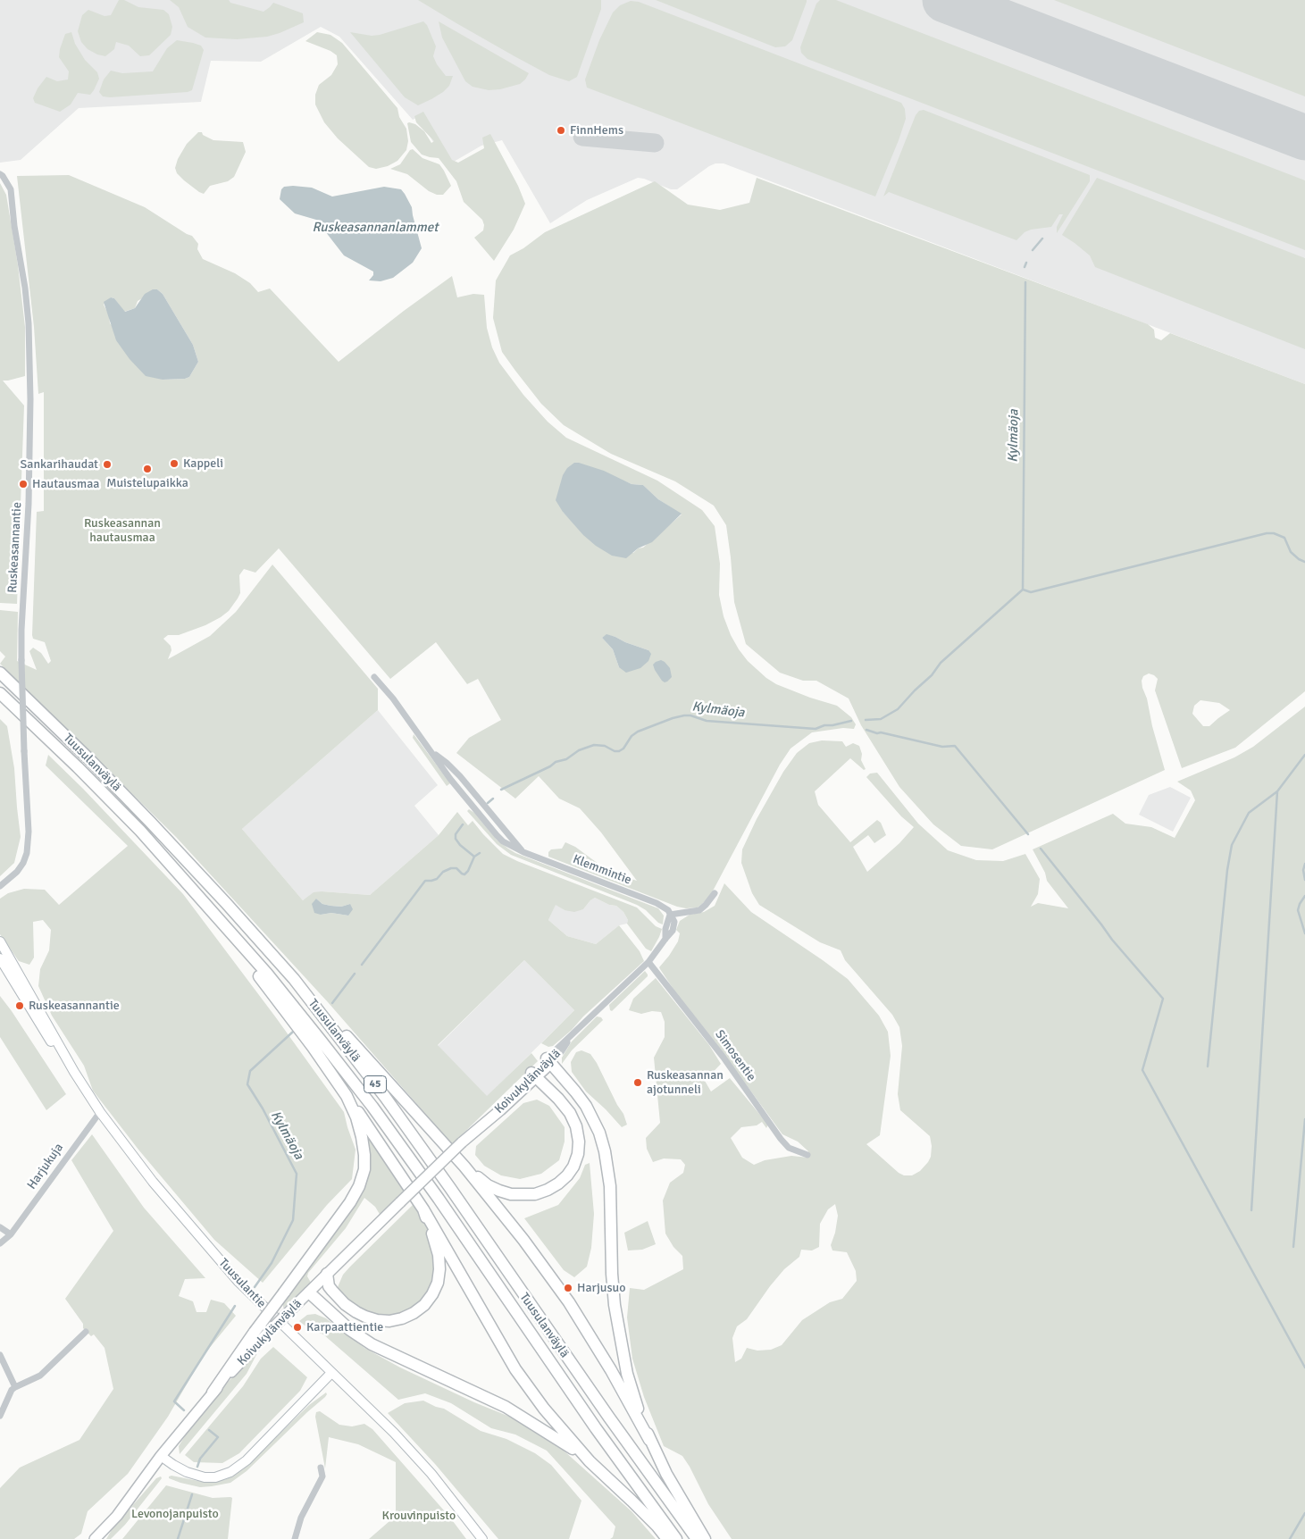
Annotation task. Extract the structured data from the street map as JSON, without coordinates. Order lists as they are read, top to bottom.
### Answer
{
  "streets": {
    "highway": ["Tuusulanväylä", "45"],
    "main road": ["Koivukylänväylä", "Tuusulantie"],
    "street": [
      "Ruskeasannantie",
      "Klemmintie",
      "Simosentie",
      "Harjukuja"
    ]
  },
  "crossings": [
    ["Klemmintie", "Koivukylänväylä"],
    ["Simosentie", "Koivukylänväylä"],
    ["Harjukuja", "Tuusulantie"]
  ],
  "water": ["Ruskeasannanlammet", "Kylmäoja"],
  "parks": ["Ruskeasannan hautausmaa", "Levonojanpuisto", "Krouvinpuisto"],
  "places": [
    "FinnHems",
    "Kappeli",
    "Sankarihaudat",
    "Muistelupaikka",
    "Hautausmaa",
    "Ruskeasannantie",
    "Ruskeasannan ajotunneli",
    "Harjusuo",
    "Karpaattientie"
  ]
}
